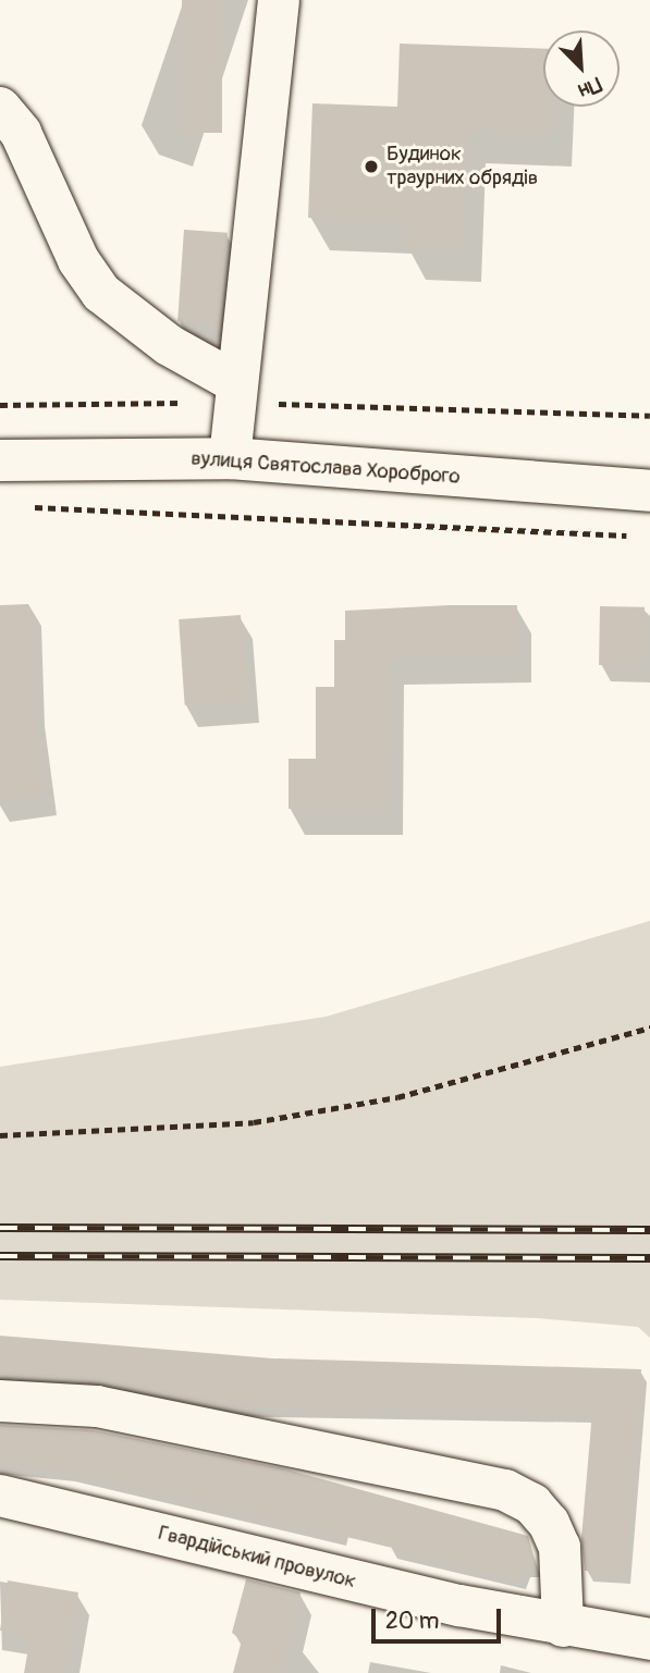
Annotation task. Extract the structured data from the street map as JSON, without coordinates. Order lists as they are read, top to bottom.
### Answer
{
  "streets": {
    "street": ["вулиця Святослава Хороброго", "Гвардійський провулок"]
  },
  "places": ["Будинок траурних обрядів"],
  "scale_bar": "20 m",
  "north": "bottom right"
}
